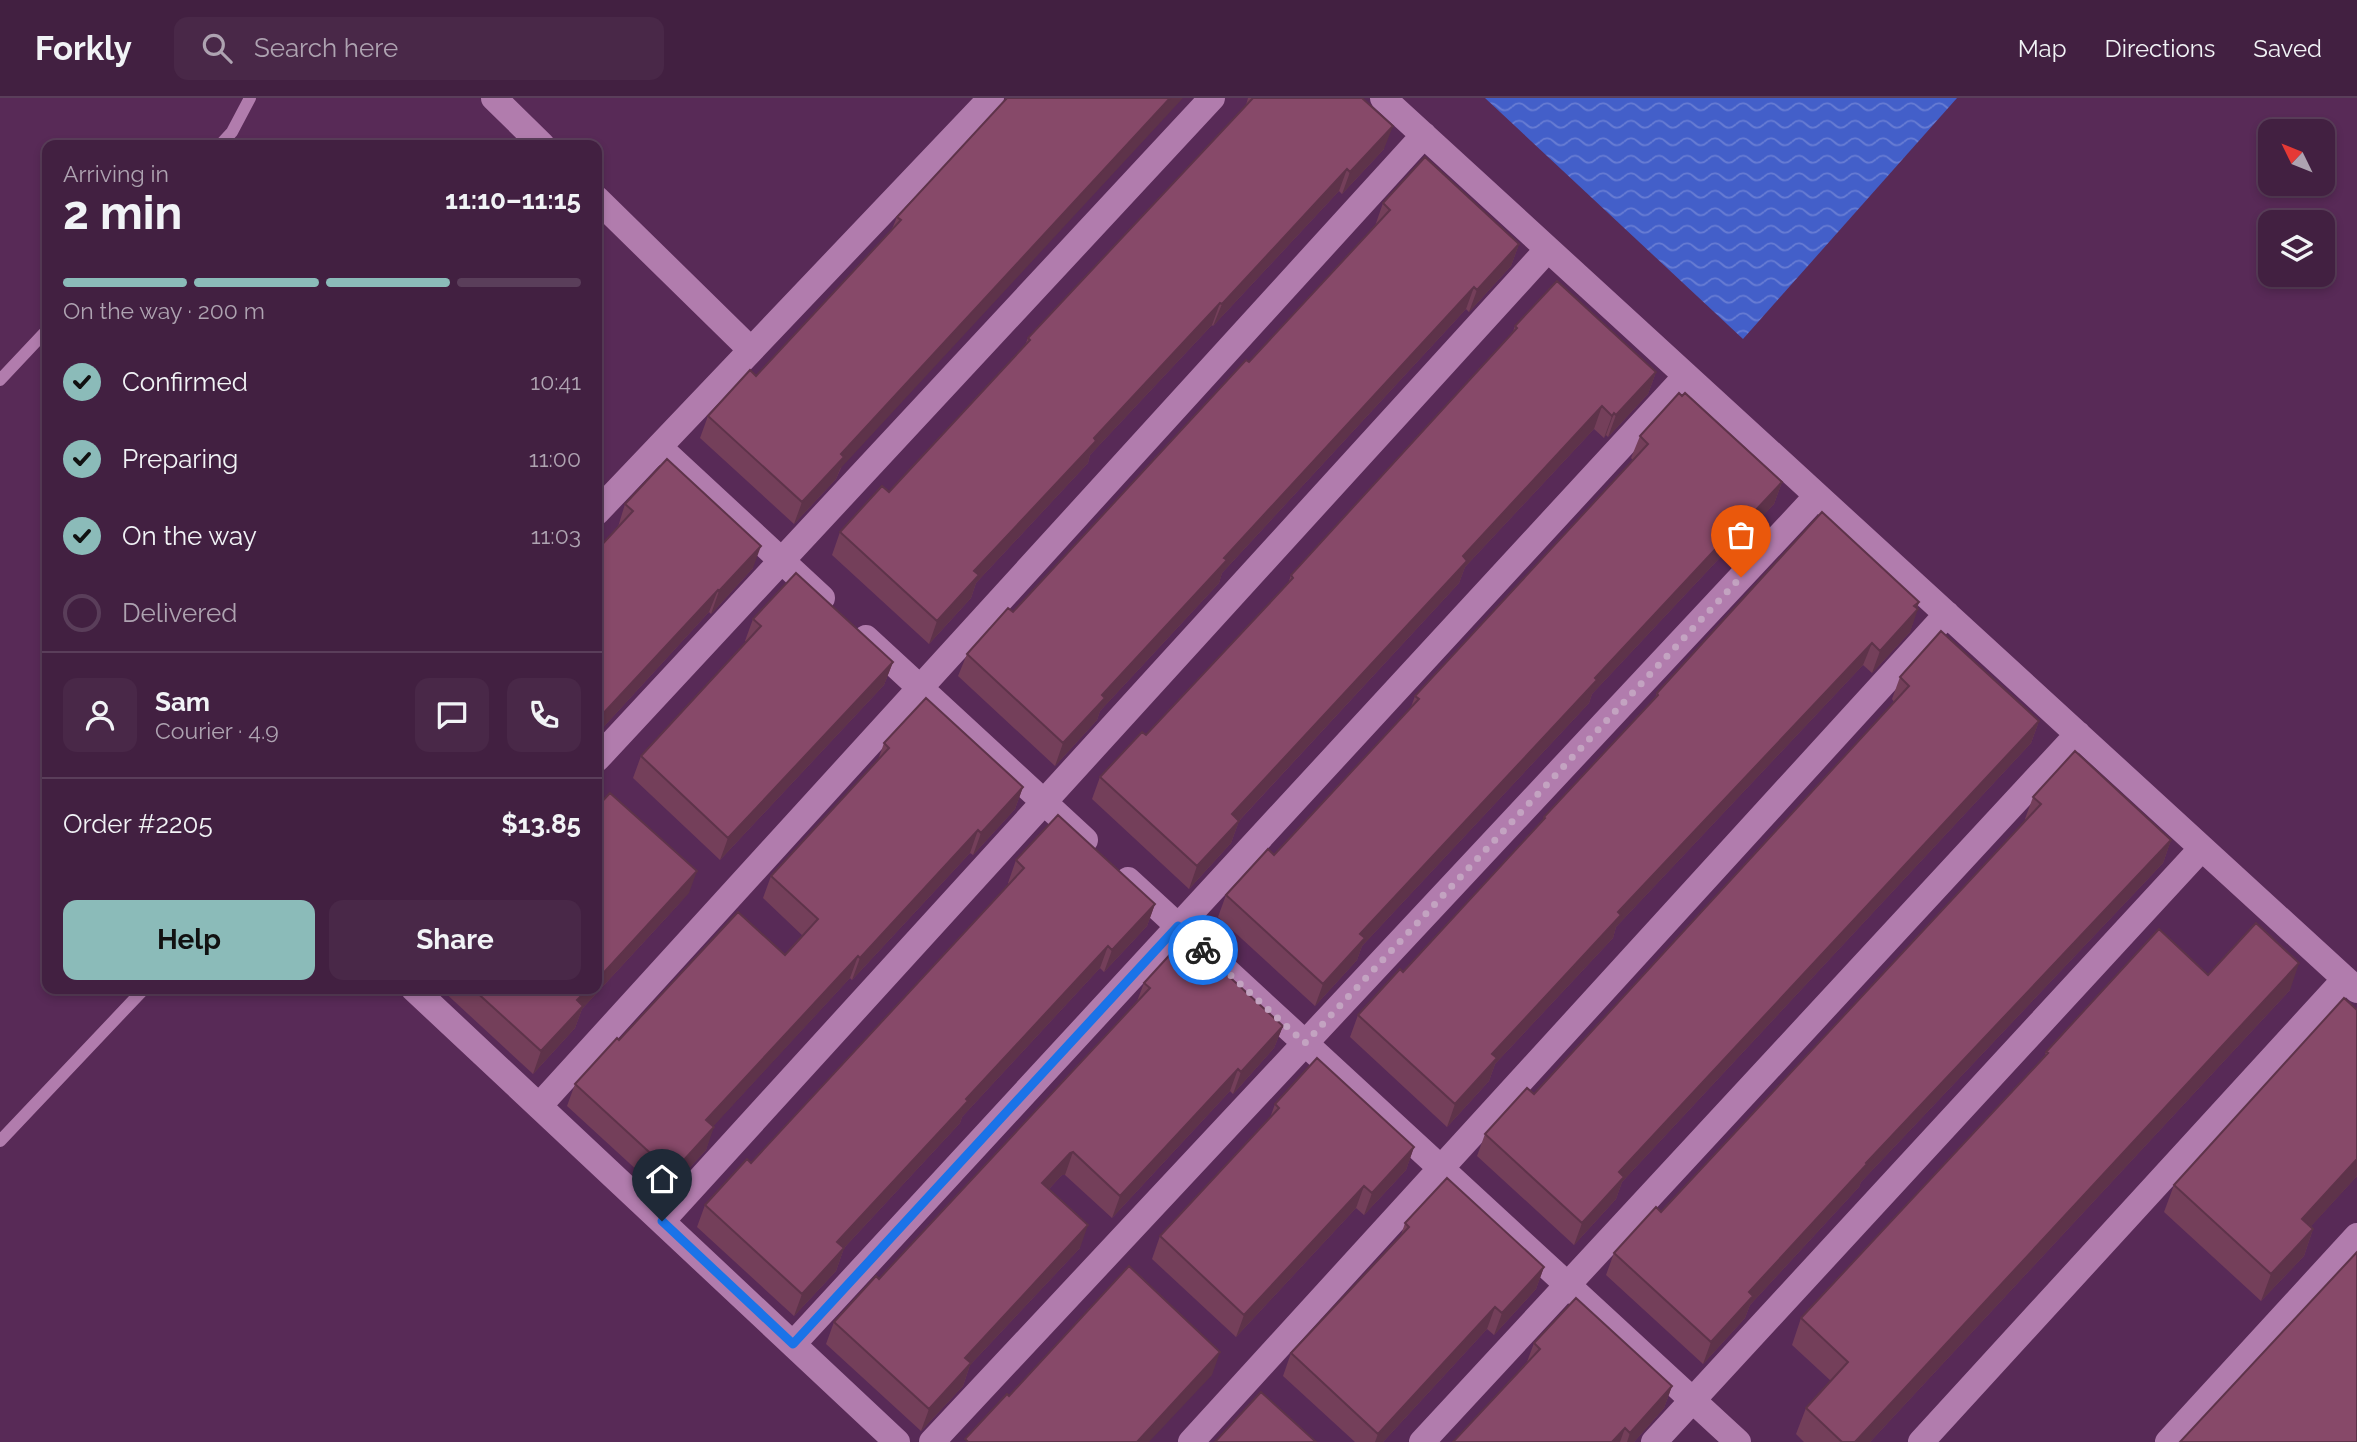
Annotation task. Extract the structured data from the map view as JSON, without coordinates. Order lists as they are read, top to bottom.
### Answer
{
  "north": "top left",
  "page": {
    "header": "Forkly",
    "search": "Search here",
    "nav": ["Map", "Directions", "Saved"],
    "heading": ["2 min", "Arriving in", "11:10–11:15"],
    "panel": [
      "Sam",
      "Courier · 4.9",
      "Order #2205",
      "$13.85"
    ],
    "bar": "On the way · 200 m",
    "list": [
      ["Confirmed", "10:41"],
      ["Preparing", "11:00"],
      ["On the way", "11:03"],
      "Delivered"
    ],
    "buttons": ["Help", "Share"]
  }
}
